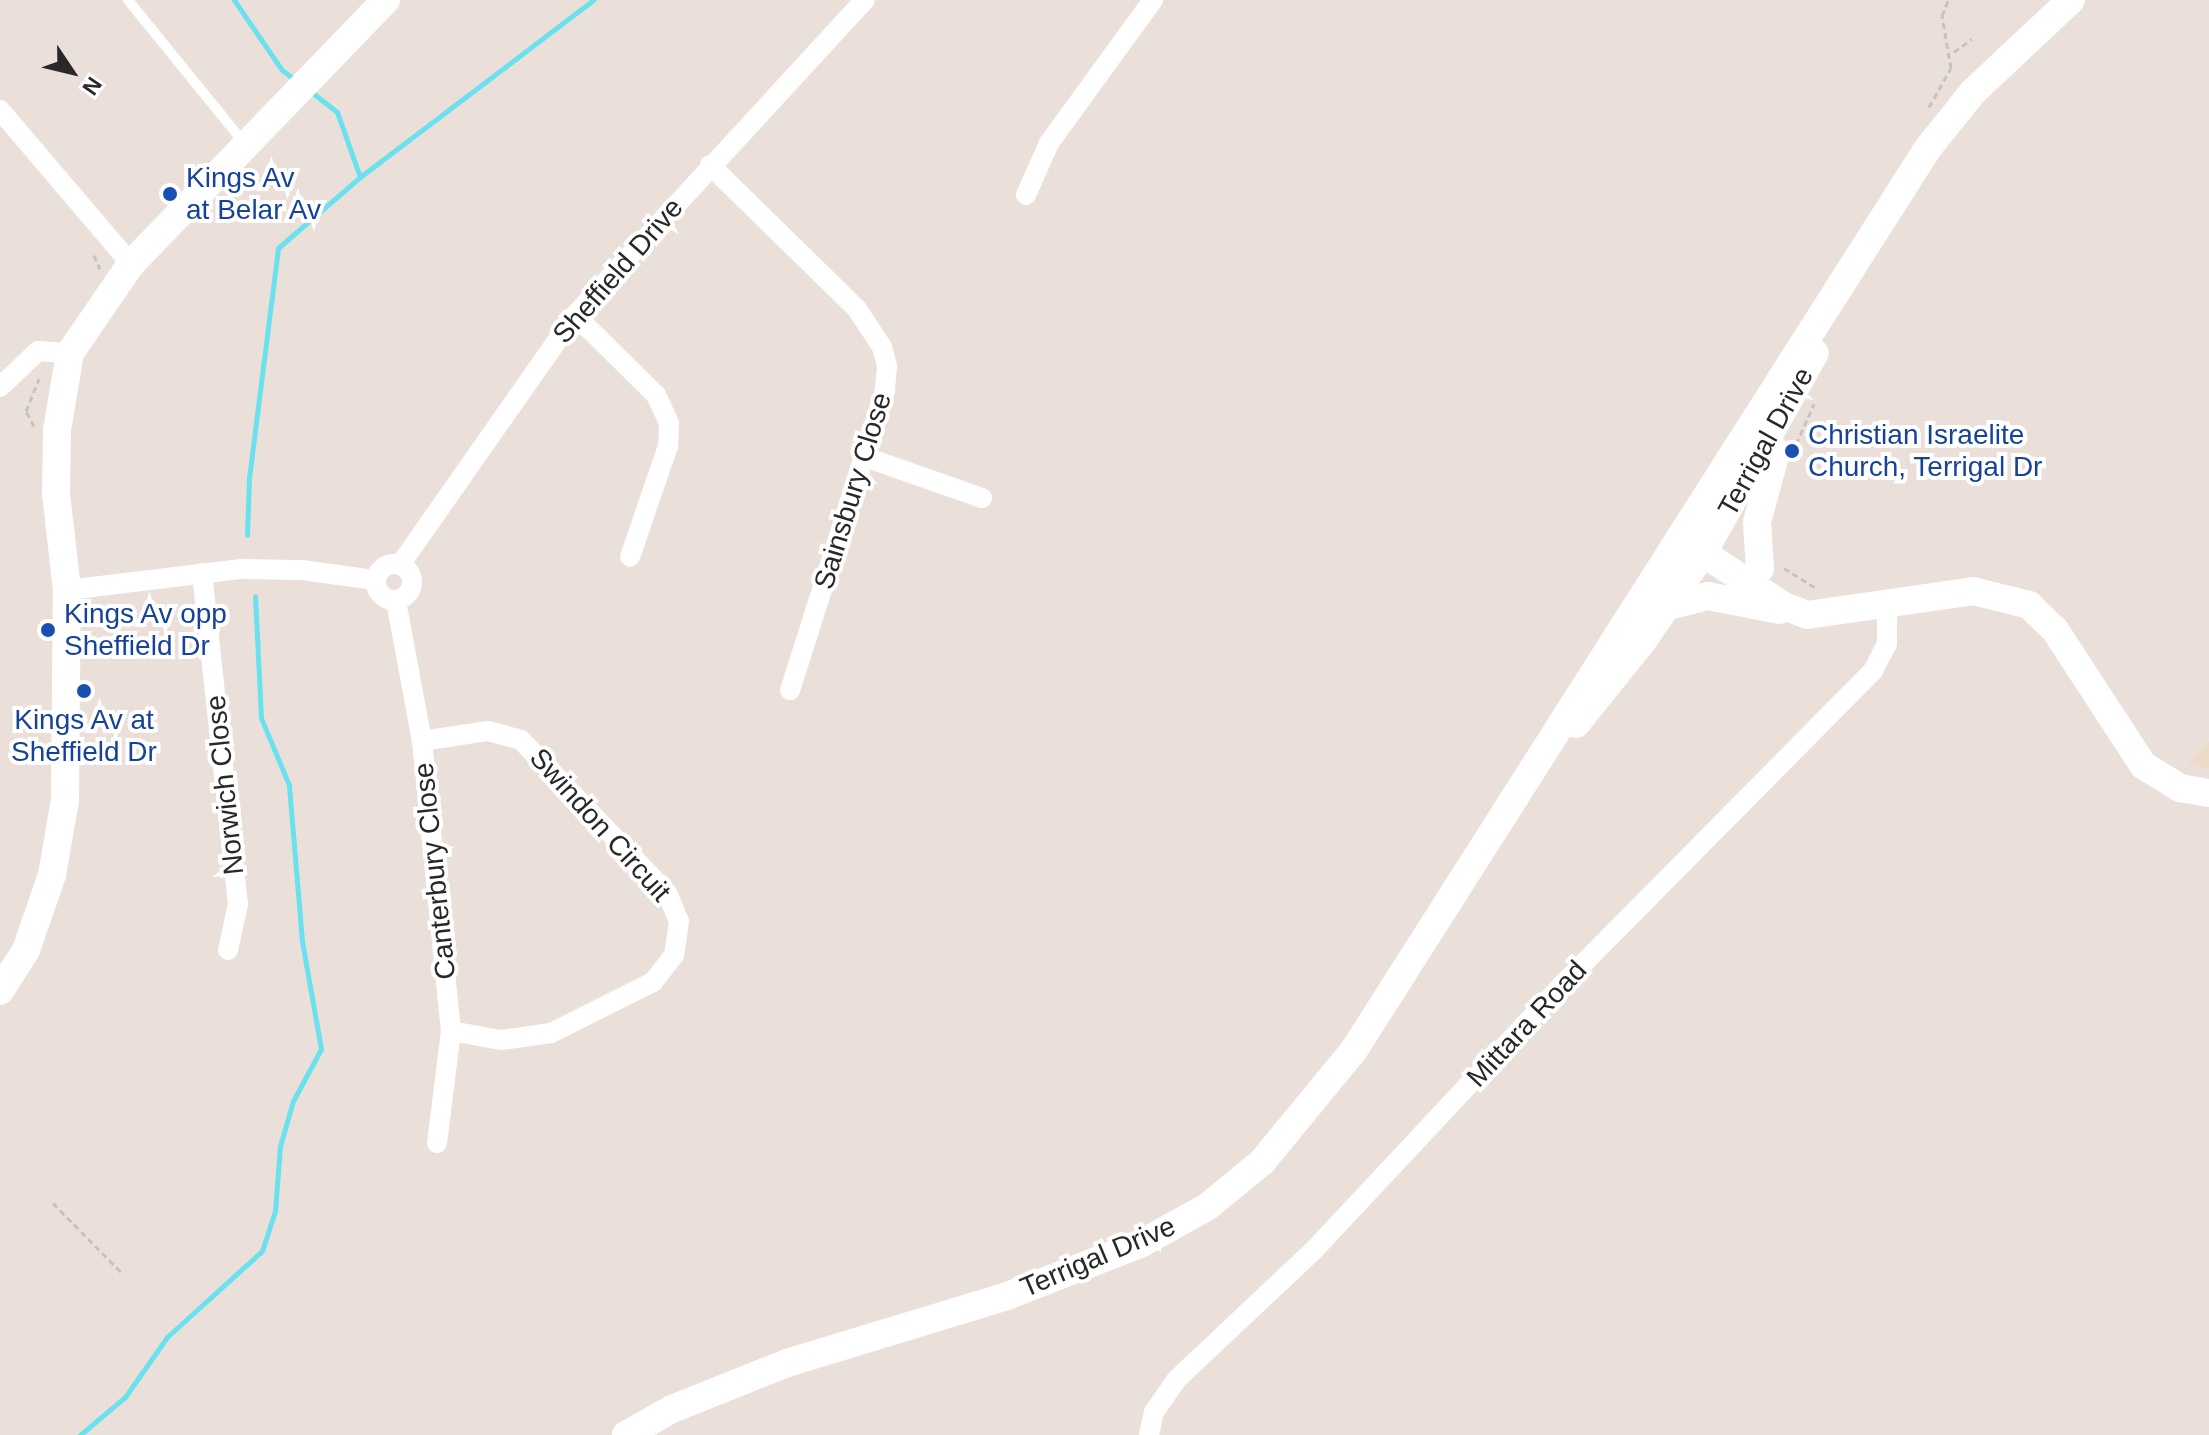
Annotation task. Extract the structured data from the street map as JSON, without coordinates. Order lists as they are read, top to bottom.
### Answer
{
  "streets": {
    "main road": ["Terrigal Drive"],
    "street": [
      "Sheffield Drive",
      "Sainsbury Close",
      "Norwich Close",
      "Swindon Circuit",
      "Canterbury Close",
      "Mittara Road"
    ]
  },
  "crossings": [
    ["Sheffield Drive", "Sainsbury Close"],
    ["Sheffield Drive", "Canterbury Close"],
    ["Swindon Circuit", "Canterbury Close"]
  ],
  "places": [
    "Kings Av at Belar Av",
    "Christian Israelite Church, Terrigal Dr",
    "Kings Av opp Sheffield Dr",
    "Kings Av at Sheffield Dr"
  ],
  "north": "bottom right"
}
